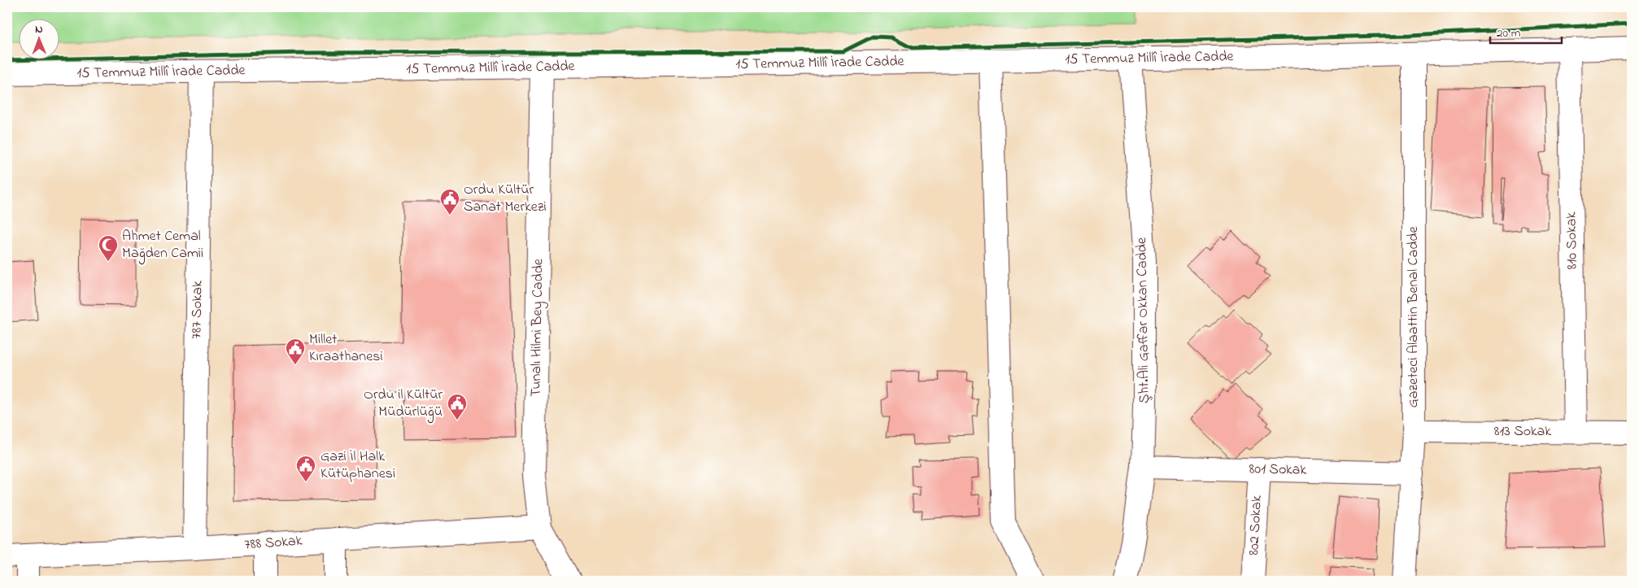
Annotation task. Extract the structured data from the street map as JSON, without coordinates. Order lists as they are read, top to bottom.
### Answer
{
  "streets": {
    "street": [
      "15 Temmuz Millî İrade Cadde",
      "810 Sokak",
      "787 Sokak",
      "Gazeteci Alaattin Benal Cadde",
      "Şht.Ali Gaffar Okkan Cadde",
      "Tunalı Hilmi Bey Cadde",
      "813 Sokak",
      "801 Sokak",
      "802 Sokak",
      "788 Sokak"
    ]
  },
  "crossings": [
    ["15 Temmuz Millî İrade Cadde", "810 Sokak"],
    ["15 Temmuz Millî İrade Cadde", "787 Sokak"],
    ["15 Temmuz Millî İrade Cadde", "Gazeteci Alaattin Benal Cadde"],
    ["15 Temmuz Millî İrade Cadde", "Şht.Ali Gaffar Okkan Cadde"],
    ["15 Temmuz Millî İrade Cadde", "Tunalı Hilmi Bey Cadde"],
    ["810 Sokak", "813 Sokak"],
    ["787 Sokak", "788 Sokak"],
    ["Gazeteci Alaattin Benal Cadde", "813 Sokak"],
    ["Gazeteci Alaattin Benal Cadde", "801 Sokak"],
    ["Şht.Ali Gaffar Okkan Cadde", "801 Sokak"],
    ["Tunalı Hilmi Bey Cadde", "788 Sokak"],
    ["801 Sokak", "802 Sokak"]
  ],
  "places": {
    "public building": [
      "Ordu Kültür Sanat Merkezi",
      "Millet Kıraathanesi",
      "Ordu il Kültür Müdürlüğü",
      "Gazi İl Halk Kütüphanesi"
    ],
    "mosque": ["Ahmet Cemal Mağden Camii"]
  },
  "scale_bar": "20 m",
  "north": "top"
}
